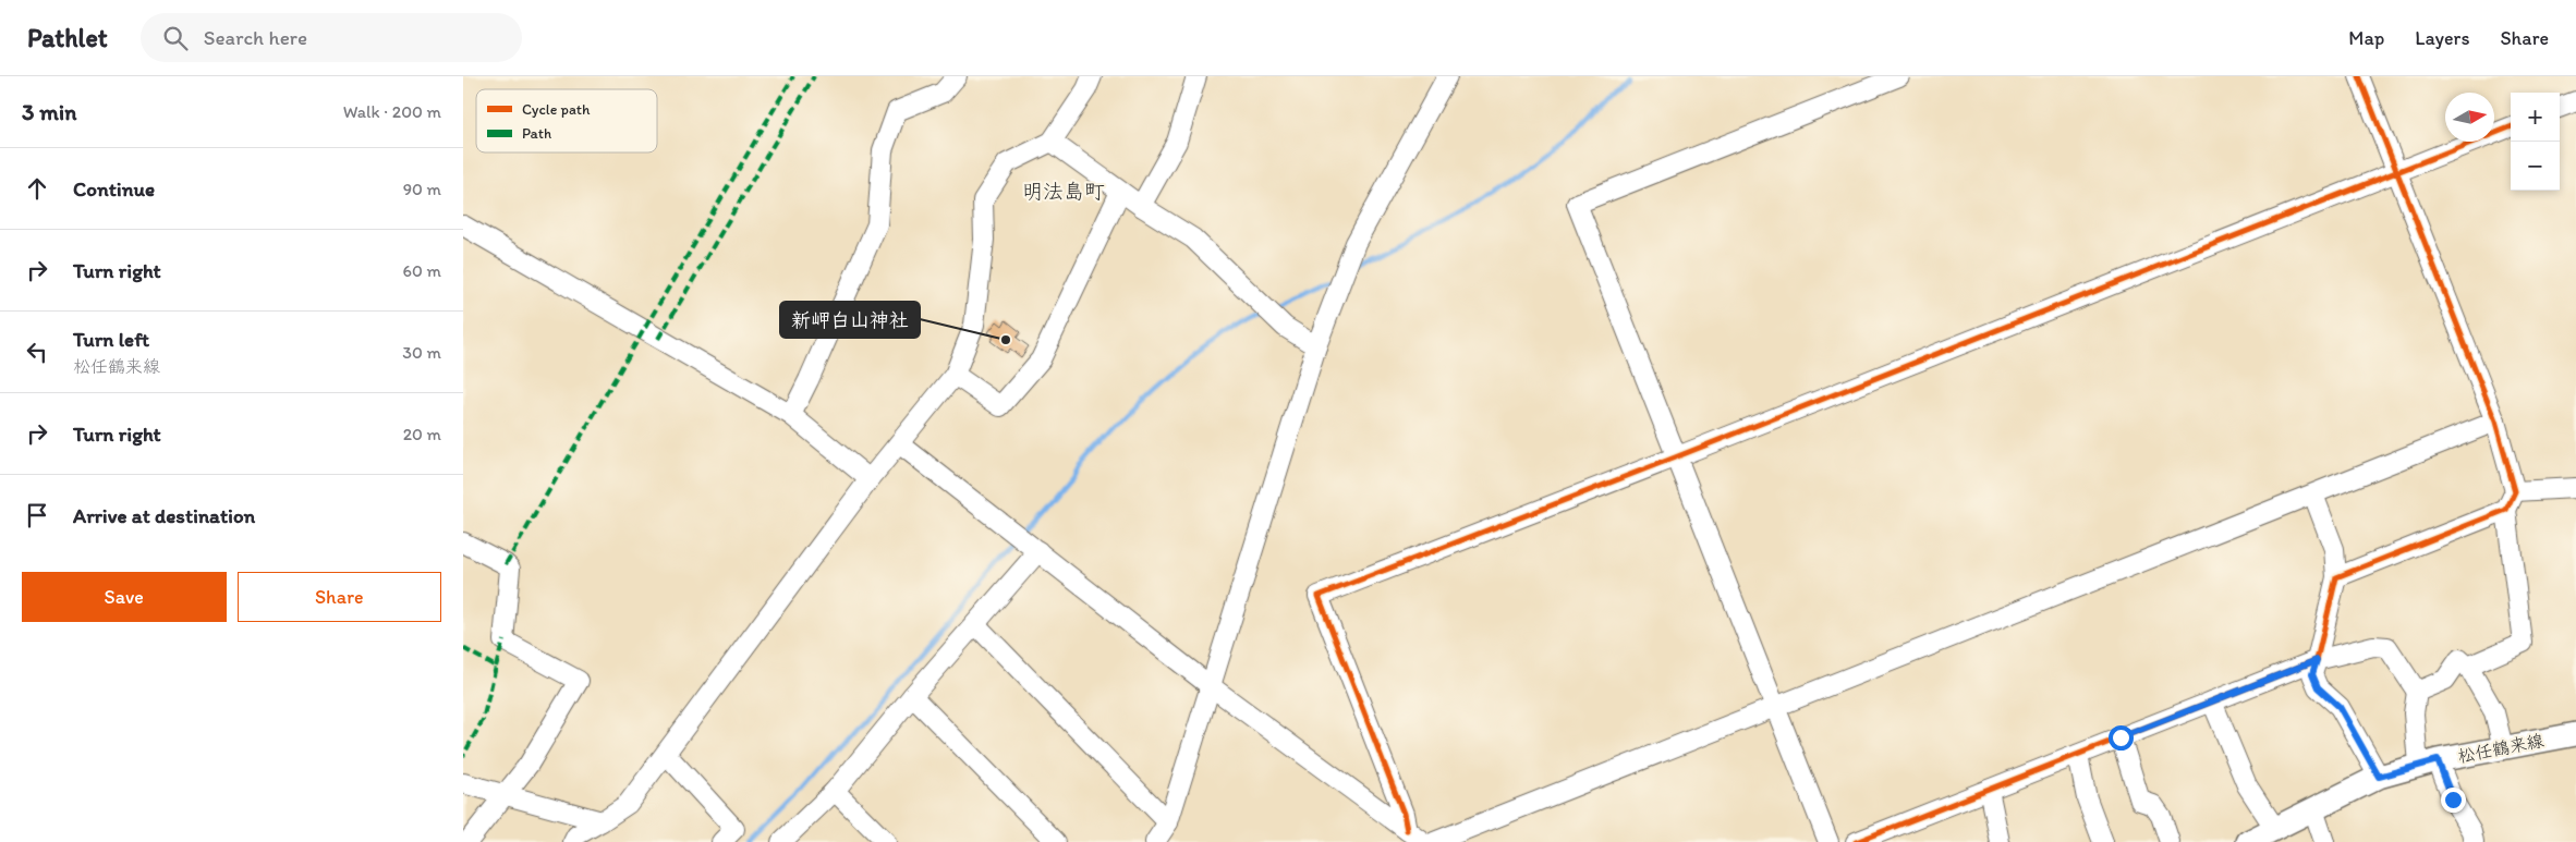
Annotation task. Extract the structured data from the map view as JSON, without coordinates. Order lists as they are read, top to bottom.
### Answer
{
  "streets": {
    "main road": ["松任鶴来線"]
  },
  "districts": ["明法島町"],
  "places": ["新岬白山神社"],
  "legend": ["Cycle path", "Path"],
  "north": "right",
  "page": {
    "header": "Pathlet",
    "search": "Search here",
    "nav": ["Map", "Layers", "Share"],
    "heading": ["3 min", "Walk · 200 m"],
    "map_buttons": ["+", "−"],
    "list": [
      ["Continue", "90 m"],
      ["Turn right", "60 m"],
      ["Turn left", "松任鶴来線", "30 m"],
      ["Turn right", "20 m"],
      "Arrive at destination"
    ],
    "buttons": ["Save", "Share"]
  }
}
